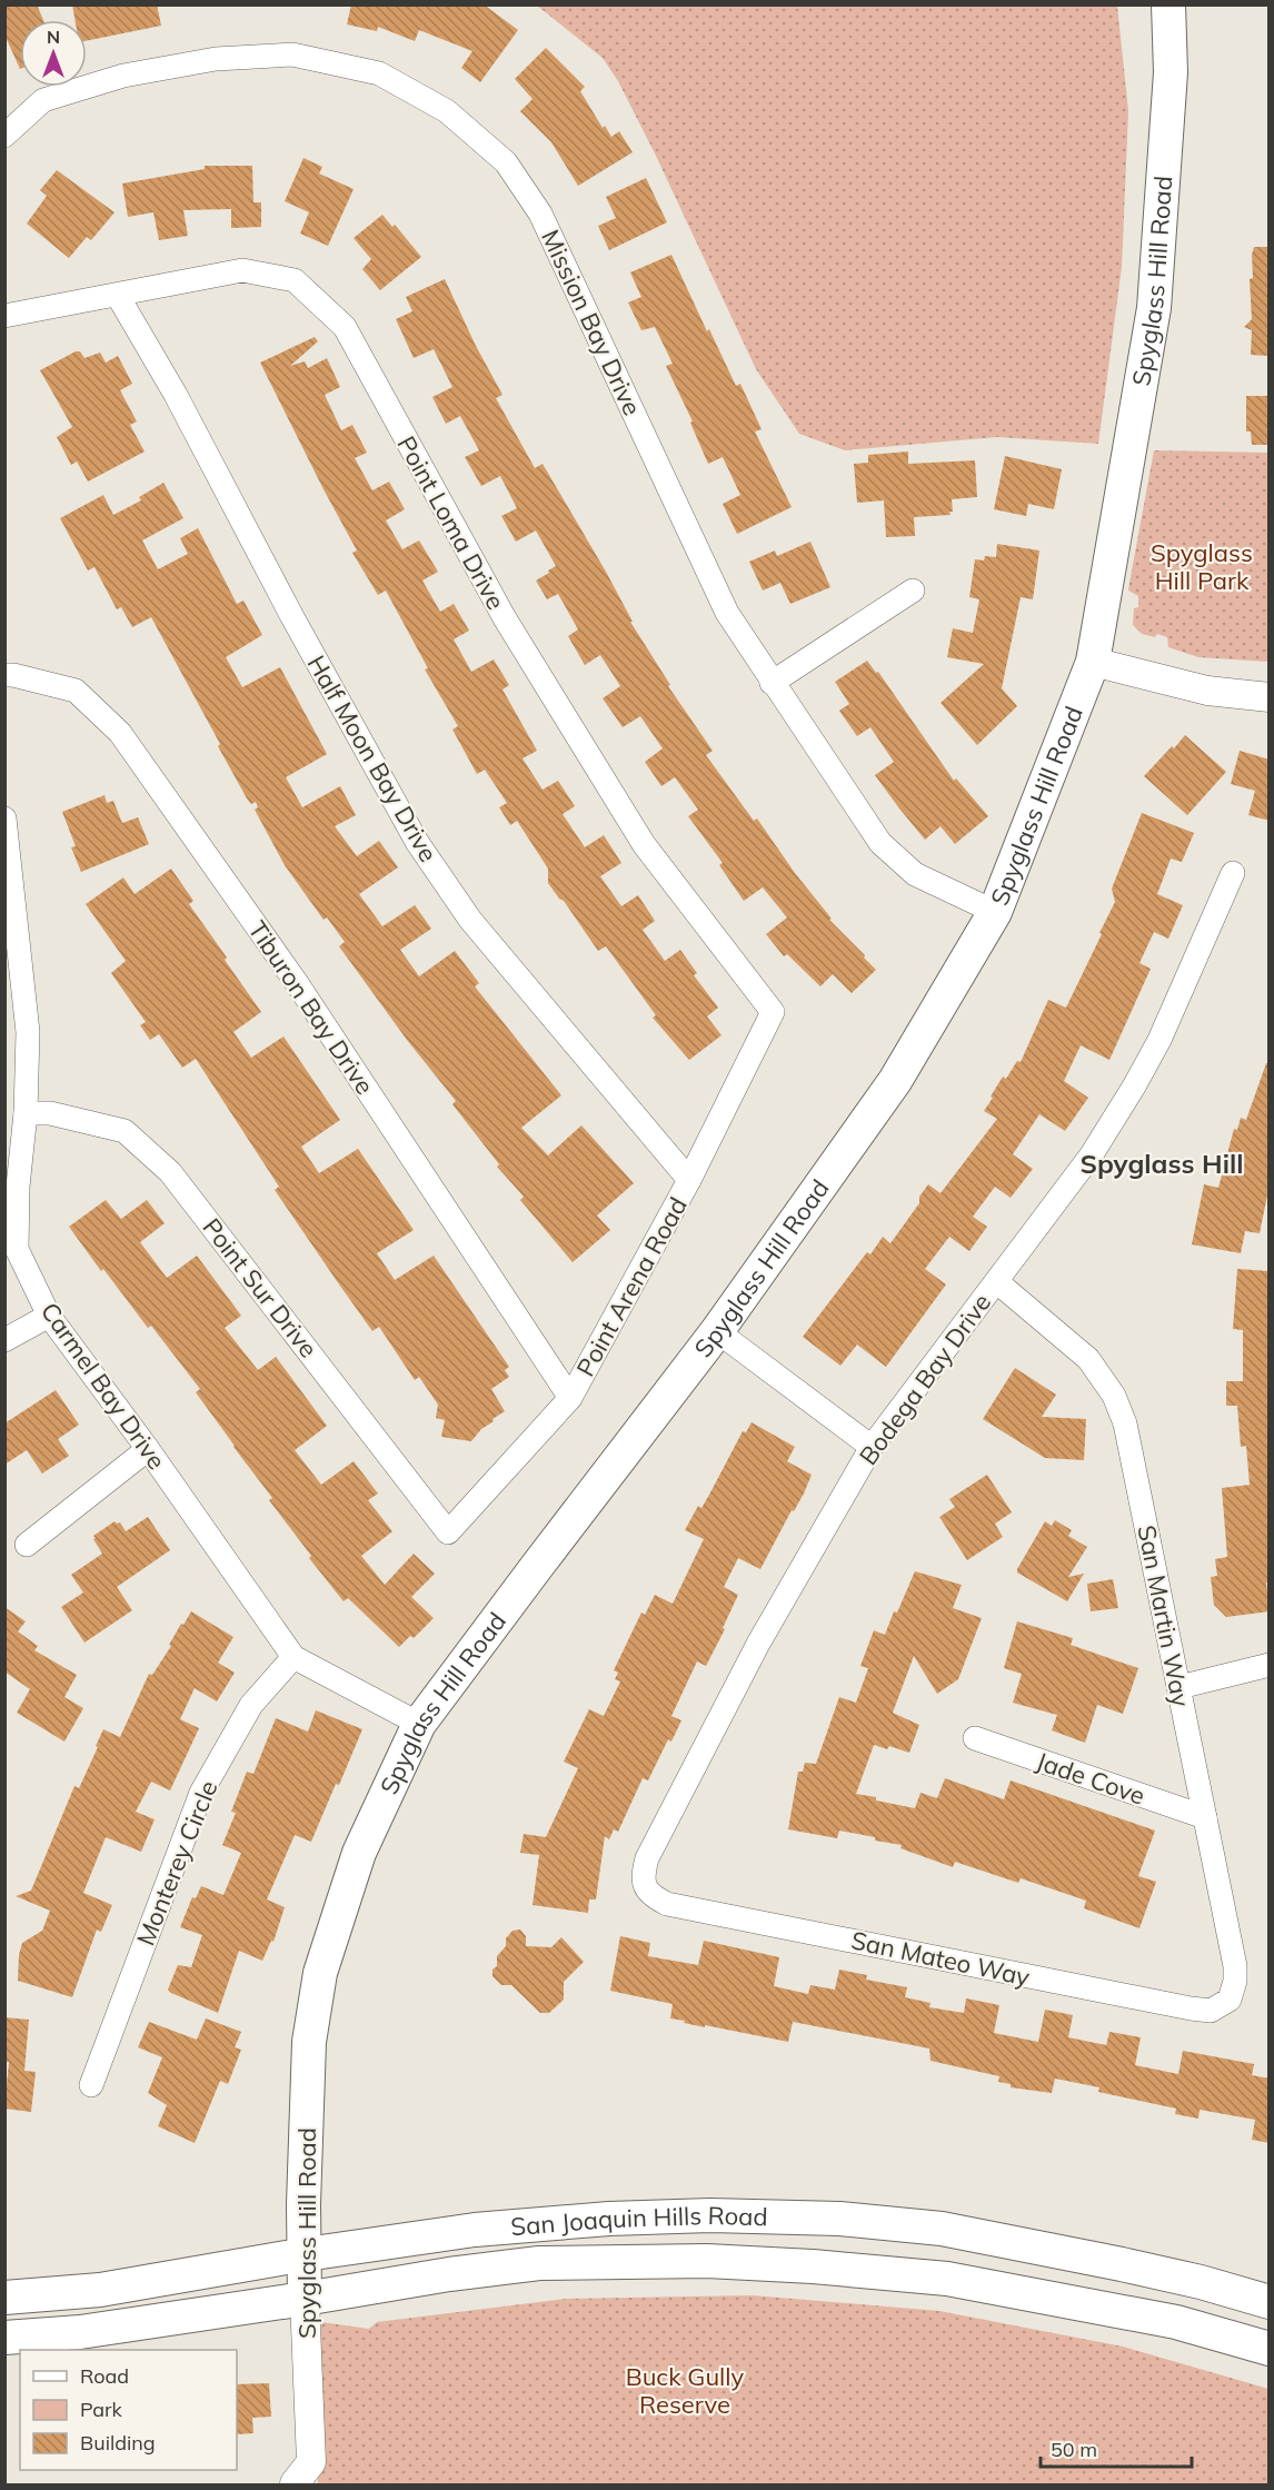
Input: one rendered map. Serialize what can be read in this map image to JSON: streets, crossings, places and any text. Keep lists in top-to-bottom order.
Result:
{
  "streets": {
    "main road": ["Spyglass Hill Road", "San Joaquin Hills Road"],
    "street": [
      "Mission Bay Drive",
      "Point Loma Drive",
      "Half Moon Bay Drive",
      "Tiburon Bay Drive",
      "Point Arena Road",
      "Point Sur Drive",
      "Bodega Bay Drive",
      "Carmel Bay Drive",
      "San Martin Way",
      "Jade Cove",
      "Monterey Circle",
      "San Mateo Way"
    ]
  },
  "crossings": [
    ["Spyglass Hill Road", "Mission Bay Drive"],
    ["Spyglass Hill Road", "Carmel Bay Drive"],
    ["Spyglass Hill Road", "San Joaquin Hills Road"],
    ["Point Loma Drive", "Half Moon Bay Drive"],
    ["Point Loma Drive", "Point Arena Road"],
    ["Half Moon Bay Drive", "Point Arena Road"],
    ["Tiburon Bay Drive", "Point Arena Road"],
    ["Point Arena Road", "Point Sur Drive"],
    ["Point Sur Drive", "Carmel Bay Drive"],
    ["Bodega Bay Drive", "San Martin Way"],
    ["Bodega Bay Drive", "San Mateo Way"],
    ["Carmel Bay Drive", "Monterey Circle"],
    ["San Martin Way", "Jade Cove"],
    ["San Martin Way", "San Mateo Way"]
  ],
  "districts": ["Spyglass Hill"],
  "parks": ["Spyglass Hill Park", "Buck Gully Reserve"],
  "legend": ["Road", "Park", "Building"],
  "scale_bar": "50 m",
  "north": "top"
}
